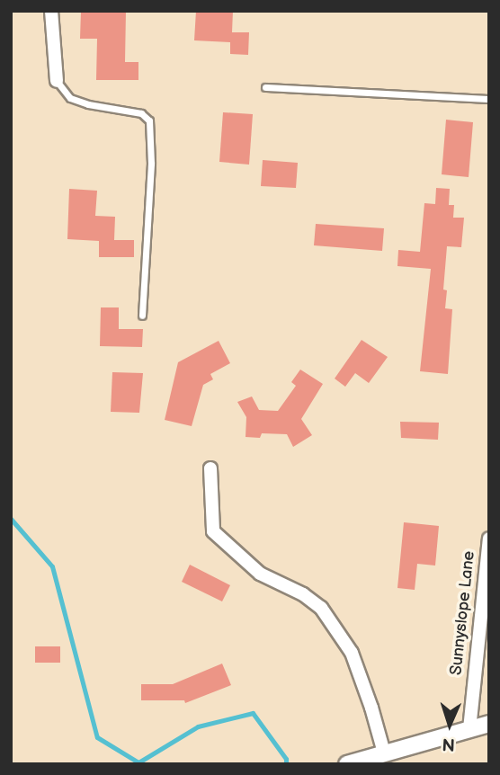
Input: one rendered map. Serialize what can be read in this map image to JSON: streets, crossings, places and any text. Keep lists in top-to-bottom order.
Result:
{
  "streets": {
    "street": ["Sunnyslope Lane"]
  },
  "north": "bottom"
}
